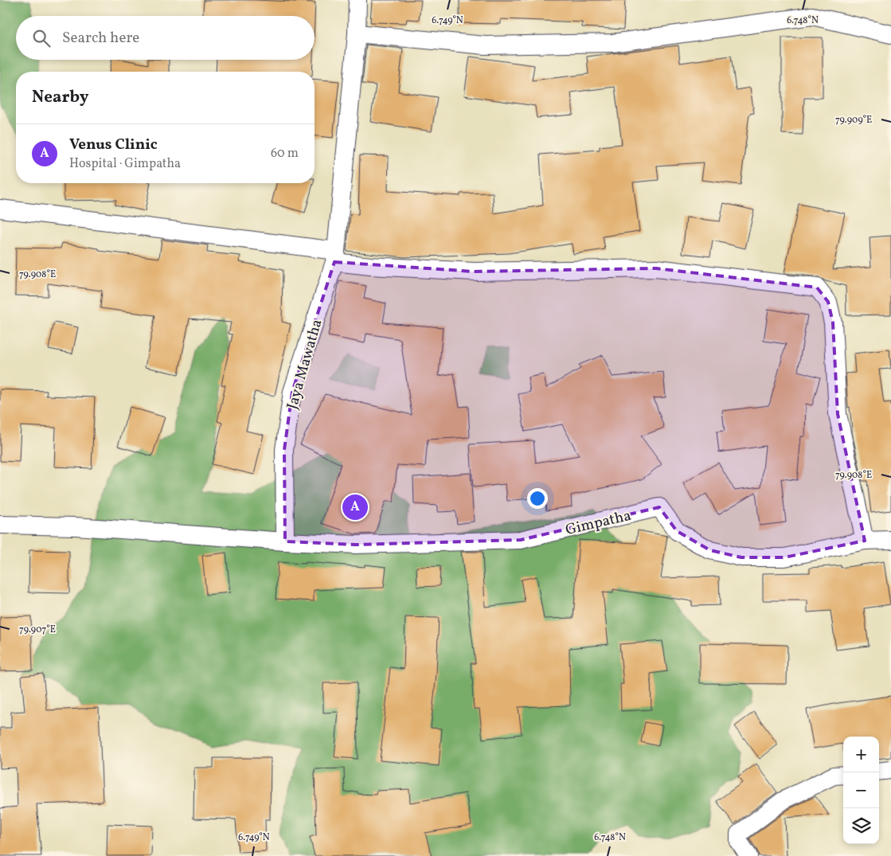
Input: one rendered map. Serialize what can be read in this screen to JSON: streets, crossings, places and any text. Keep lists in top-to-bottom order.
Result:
{
  "streets": {
    "street": ["Jaya Mawatha", "Gimpatha"]
  },
  "crossings": [
    ["Jaya Mawatha", "Gimpatha"]
  ],
  "page": {
    "search": "Search here",
    "heading": "Nearby",
    "list": [
      {
        "mark": "A",
        "name": "Venus Clinic",
        "note": "Hospital · Gimpatha",
        "value": "60 m"
      }
    ],
    "pins": "A",
    "map_buttons": ["+", "−"]
  },
  "coordinates": [
    "6.749°N",
    "6.748°N",
    "79.909°E",
    "79.908°E",
    "79.907°E"
  ]
}
